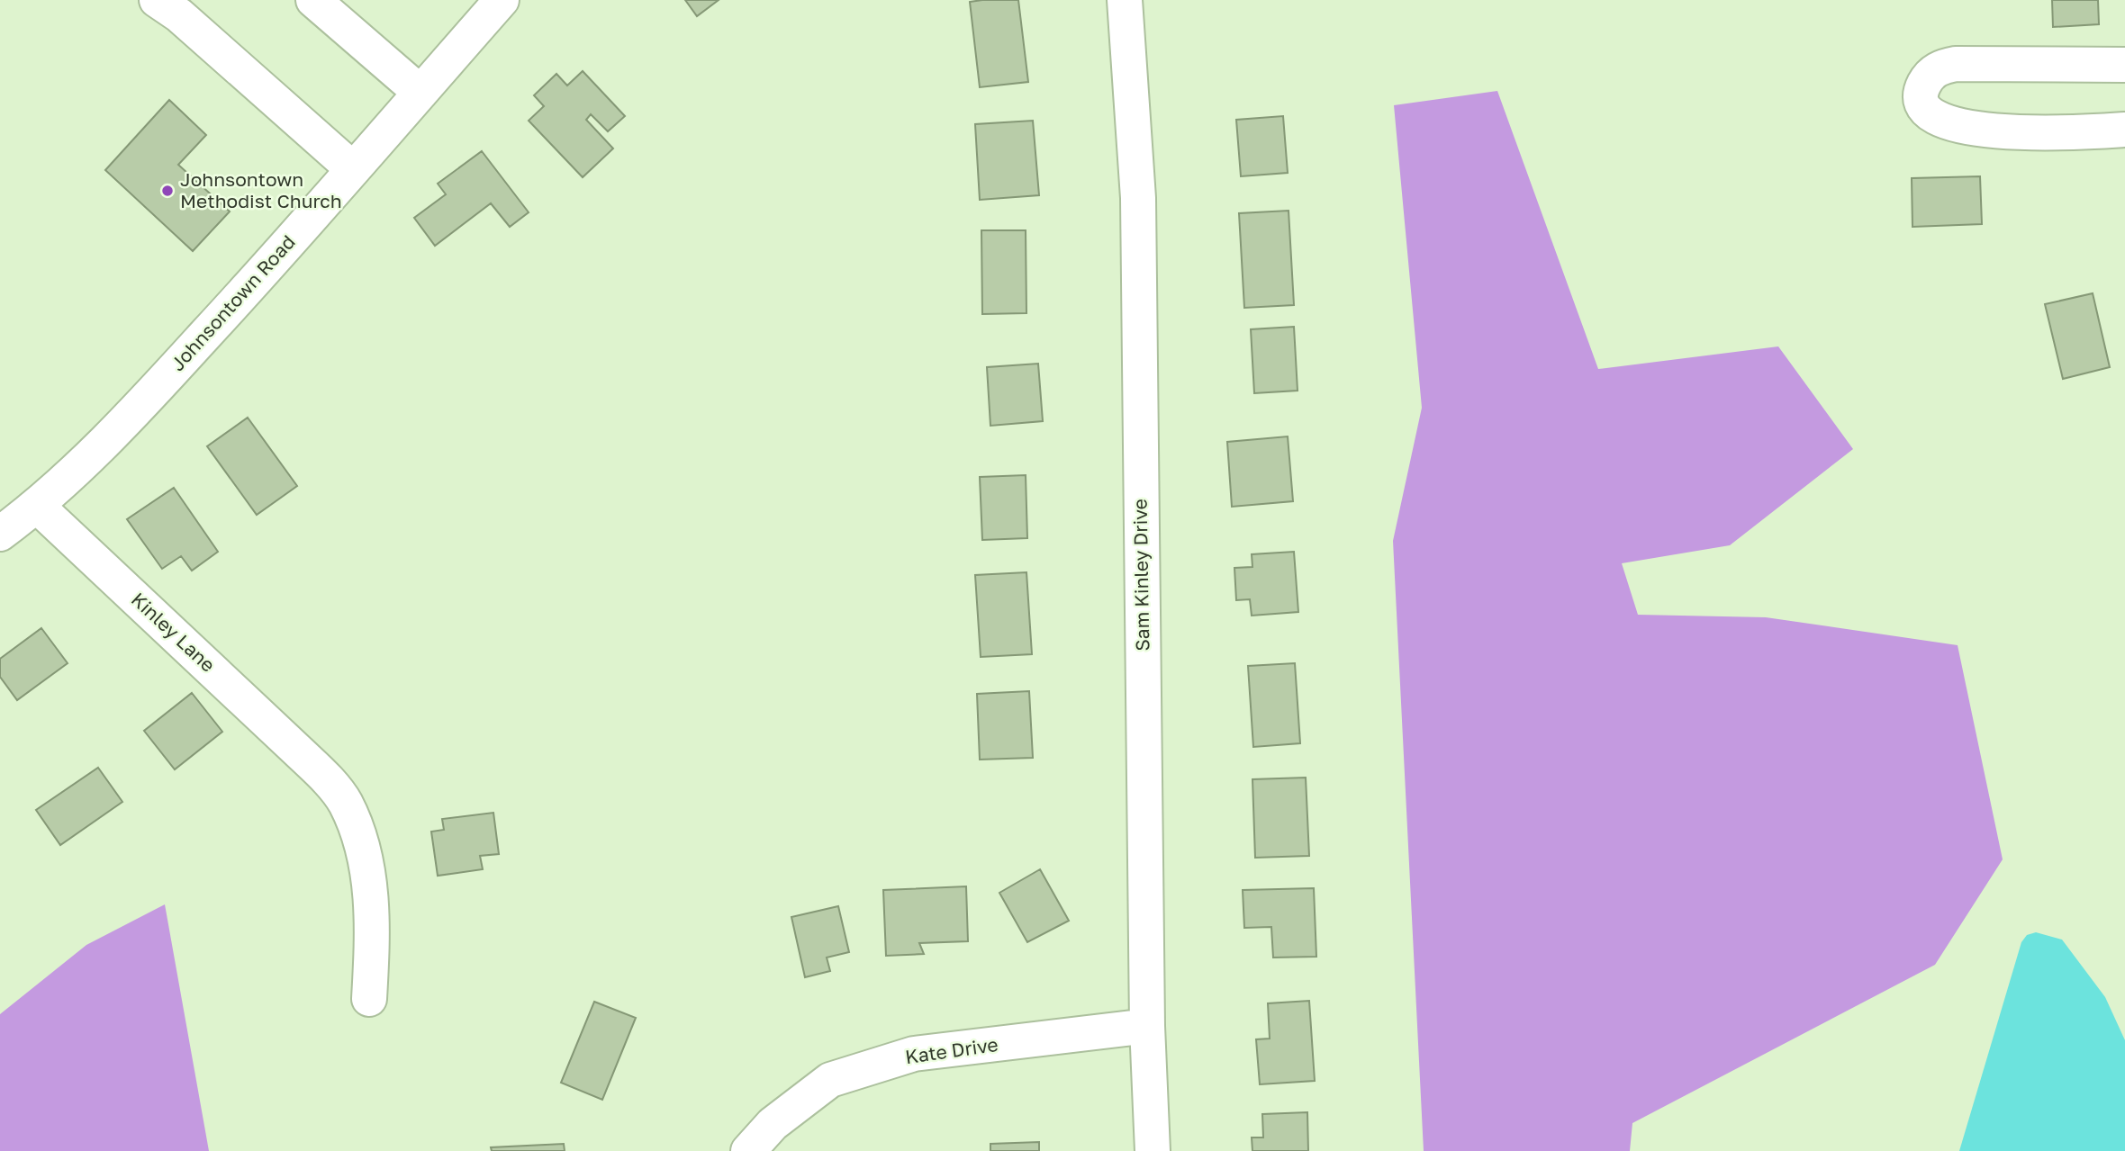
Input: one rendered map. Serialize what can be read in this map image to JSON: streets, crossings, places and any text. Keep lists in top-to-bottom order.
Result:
{
  "streets": {
    "street": [
      "Johnsontown Road",
      "Sam Kinley Drive",
      "Kinley Lane",
      "Kate Drive"
    ]
  },
  "crossings": [
    ["Johnsontown Road", "Kinley Lane"],
    ["Sam Kinley Drive", "Kate Drive"]
  ],
  "places": ["Johnsontown Methodist Church"]
}
